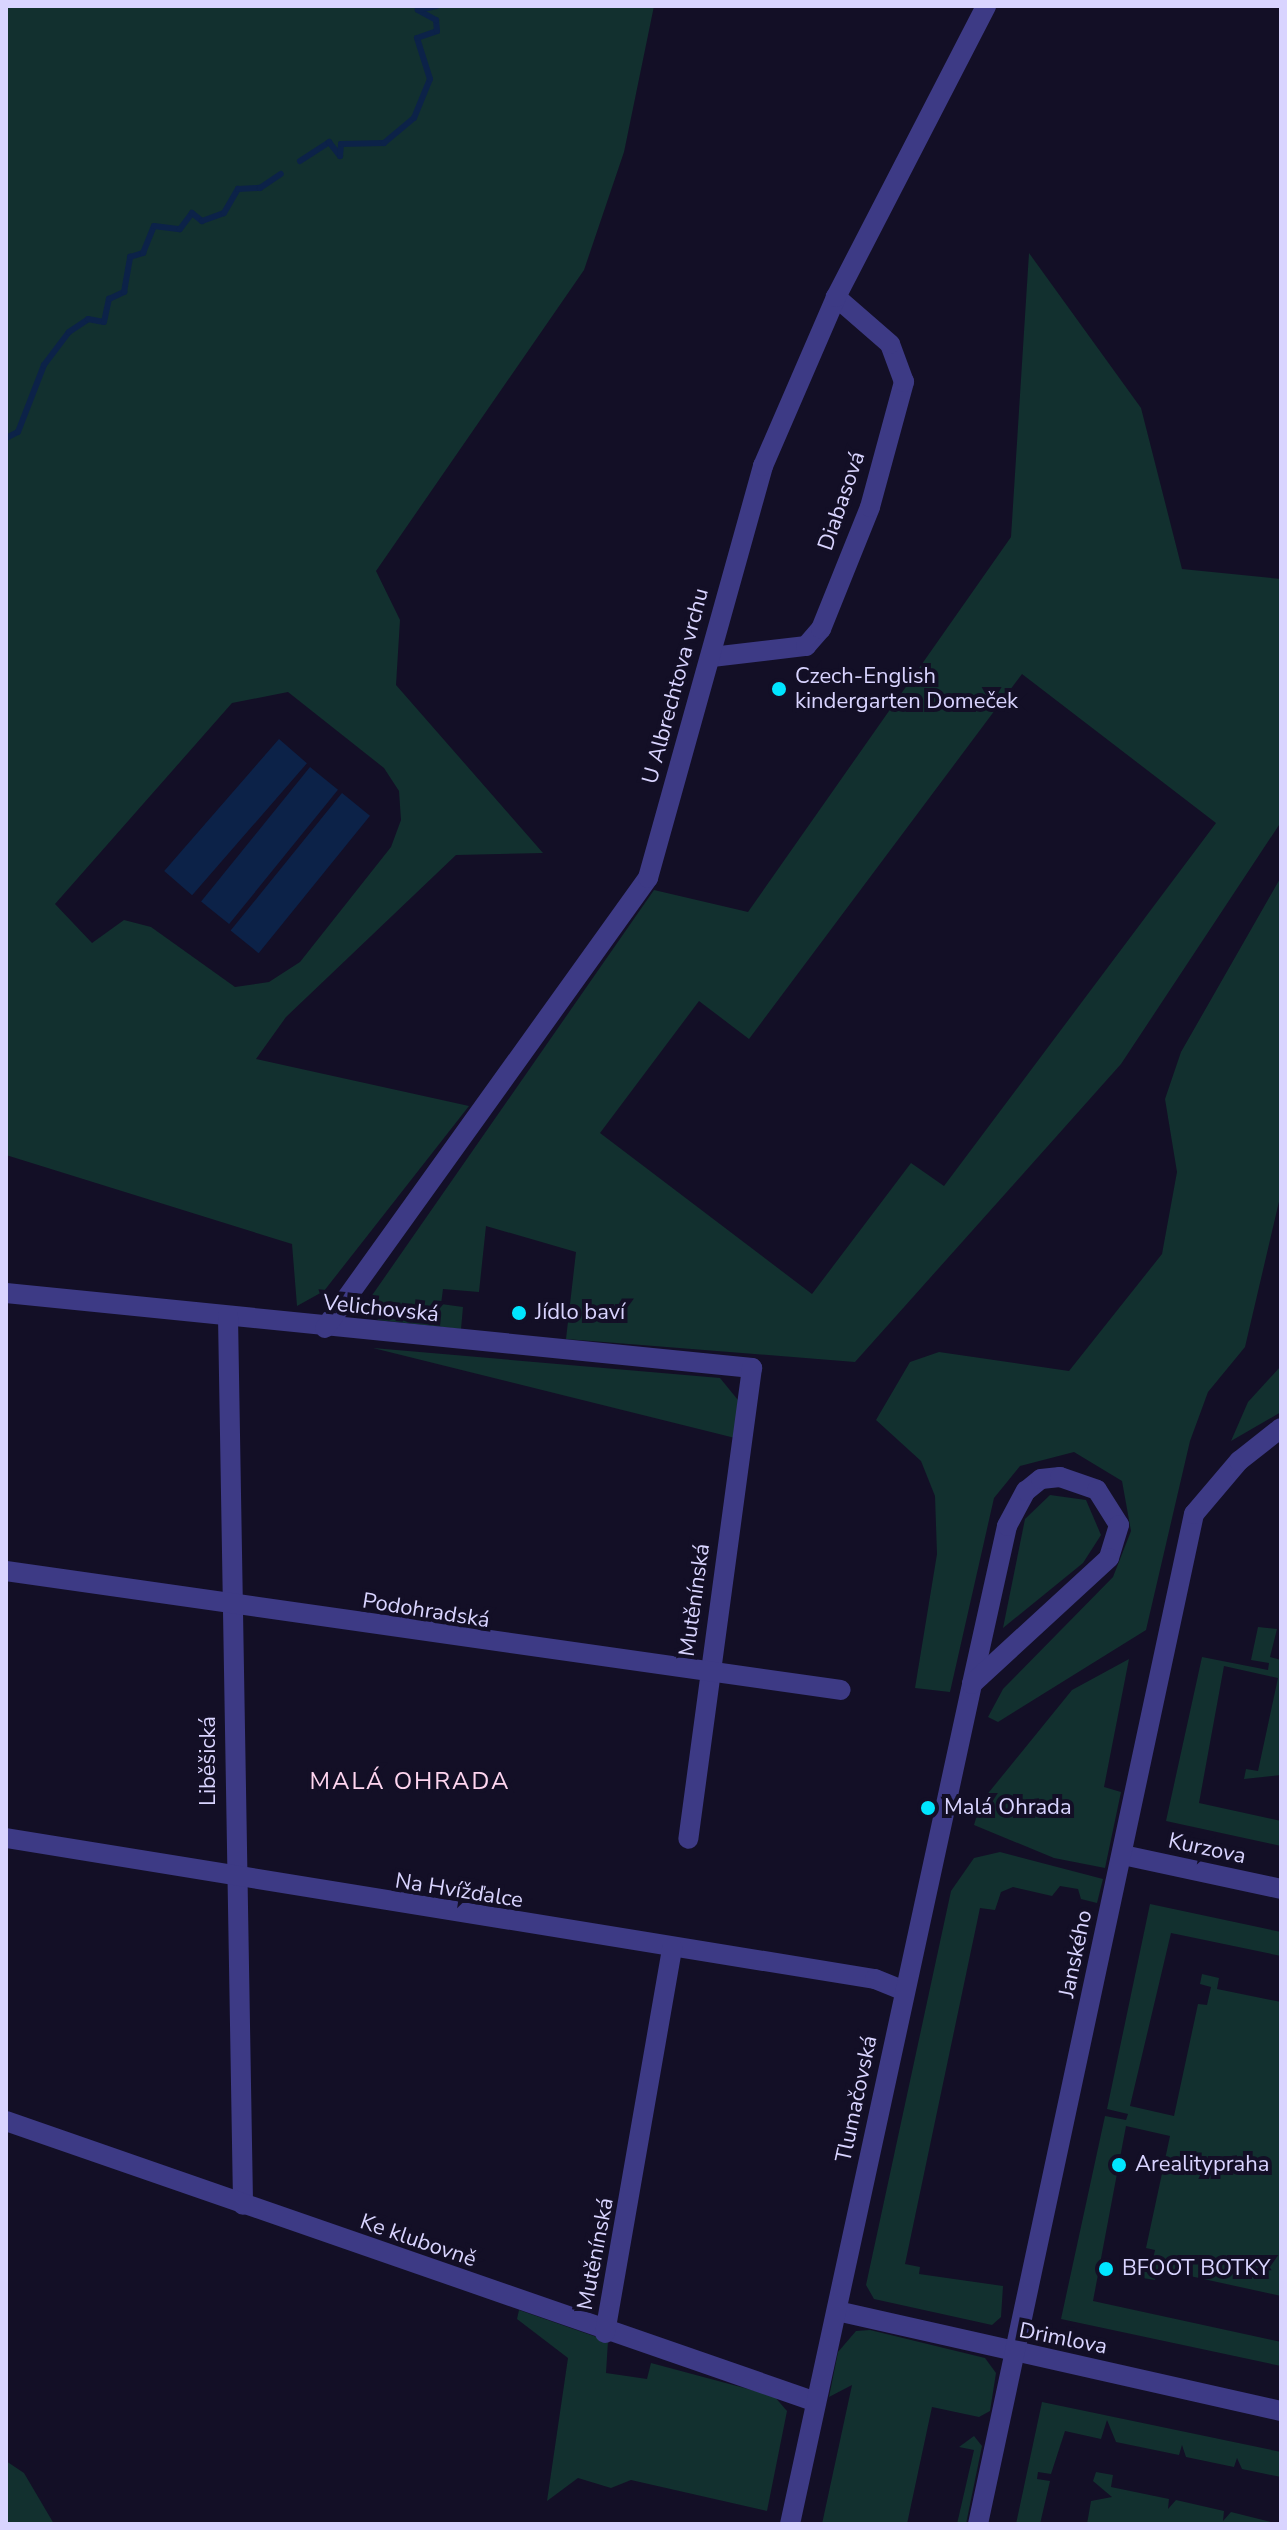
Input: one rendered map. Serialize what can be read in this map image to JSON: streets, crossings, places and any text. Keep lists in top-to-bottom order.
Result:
{
  "streets": {
    "street": [
      "Diabasová",
      "U Albrechtova vrchu",
      "Velichovská",
      "Mutěnínská",
      "Podohradská",
      "Liběšická",
      "Kurzova",
      "Na Hvížďalce",
      "Janského",
      "Tlumačovská",
      "Ke klubovně",
      "Drimlova"
    ]
  },
  "crossings": [
    ["Diabasová", "U Albrechtova vrchu"],
    ["U Albrechtova vrchu", "Velichovská"],
    ["Velichovská", "Mutěnínská"],
    ["Velichovská", "Liběšická"],
    ["Mutěnínská", "Podohradská"],
    ["Mutěnínská", "Na Hvížďalce"],
    ["Mutěnínská", "Ke klubovně"],
    ["Podohradská", "Liběšická"],
    ["Liběšická", "Na Hvížďalce"],
    ["Liběšická", "Ke klubovně"],
    ["Kurzova", "Janského"],
    ["Na Hvížďalce", "Tlumačovská"],
    ["Janského", "Drimlova"],
    ["Tlumačovská", "Ke klubovně"],
    ["Tlumačovská", "Drimlova"]
  ],
  "districts": ["MALÁ OHRADA"],
  "places": [
    "Czech-English kindergarten Domeček",
    "Jídlo baví",
    "Malá Ohrada",
    "Arealitypraha",
    "BFOOT BOTKY"
  ]
}
